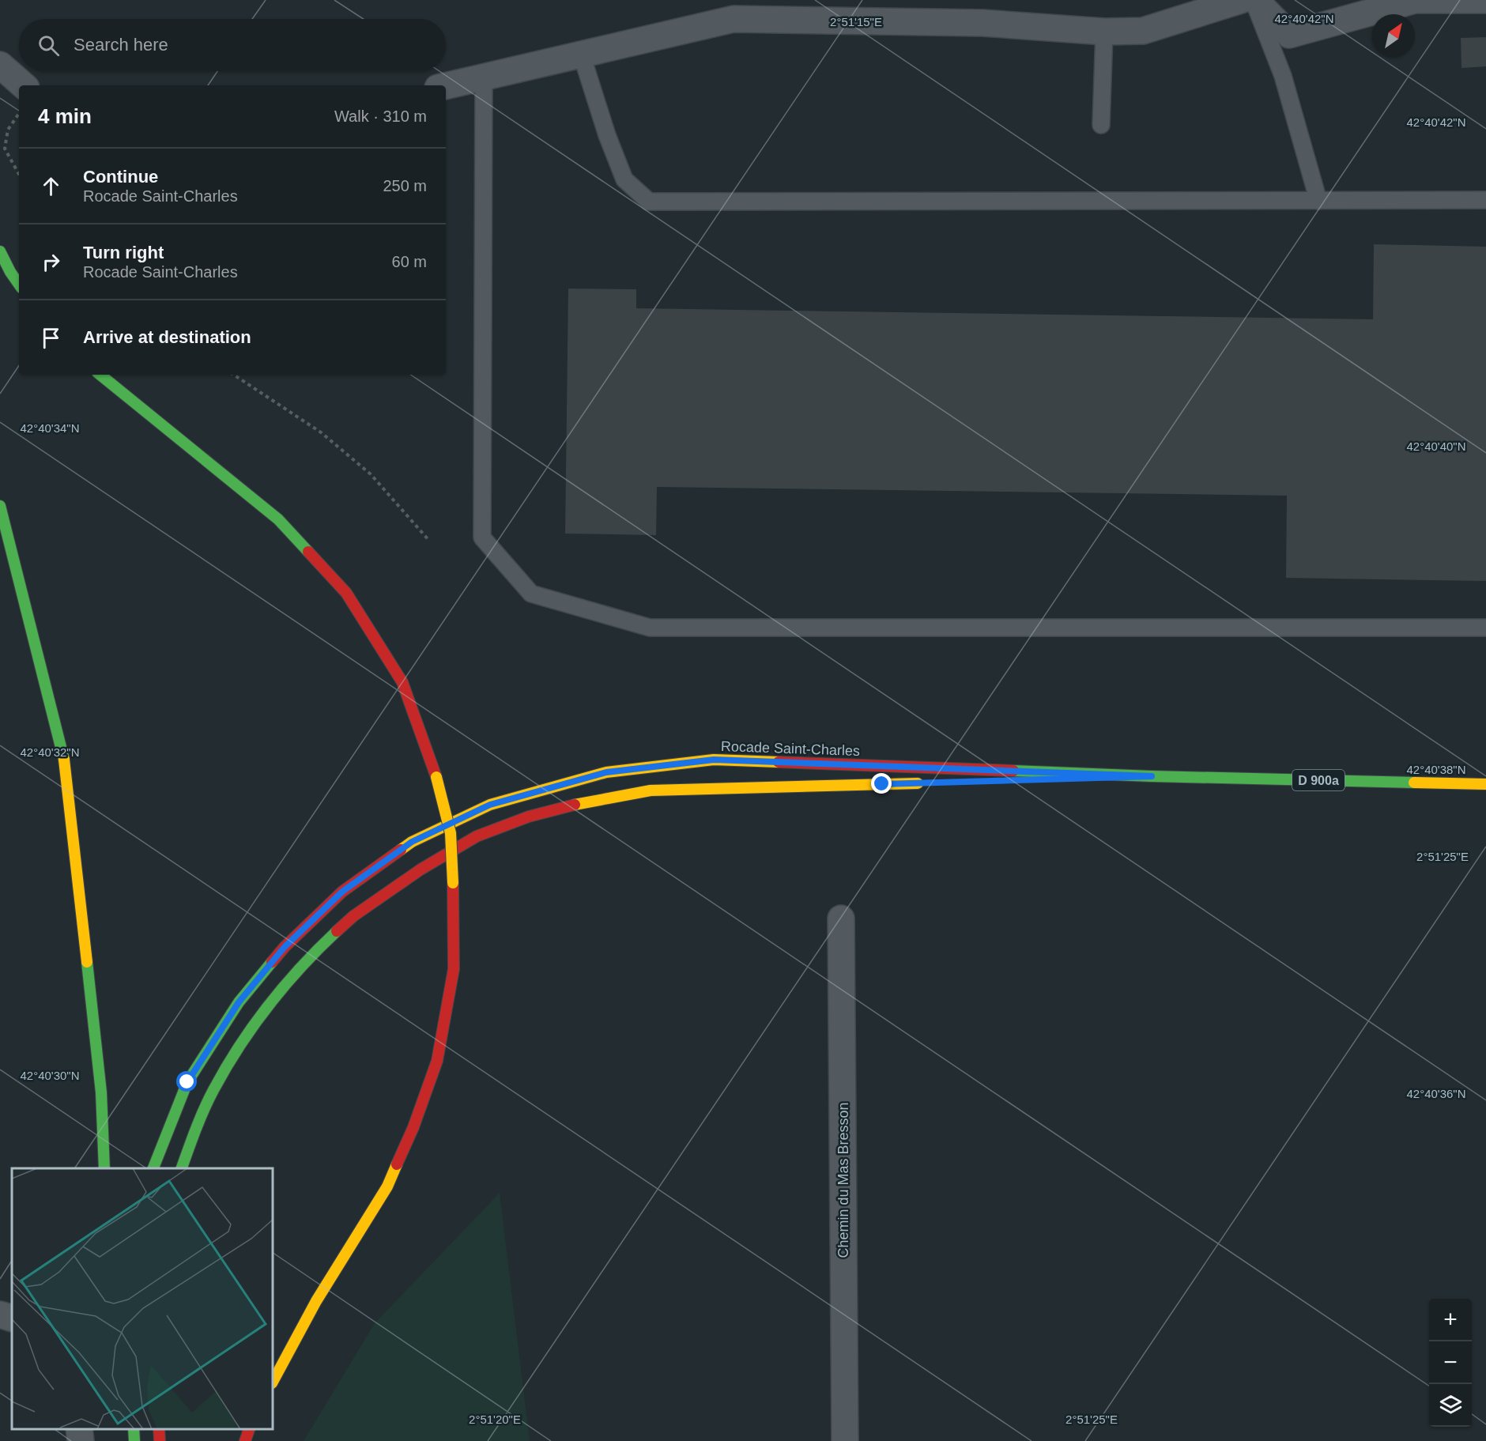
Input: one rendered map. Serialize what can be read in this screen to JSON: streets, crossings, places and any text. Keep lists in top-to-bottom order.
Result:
{
  "streets": {
    "main road": ["Rocade Saint-Charles", "D 900a"],
    "street": ["Chemin du Mas Bresson"]
  },
  "north": "top right",
  "page": {
    "search": "Search here",
    "heading": ["4 min", "Walk · 310 m"],
    "list": [
      ["Continue", "Rocade Saint-Charles", "250 m"],
      ["Turn right", "Rocade Saint-Charles", "60 m"],
      "Arrive at destination"
    ],
    "map_buttons": ["+", "−"]
  },
  "coordinates": [
    "42°40'42\"N",
    "2°51'15\"E",
    "42°40'34\"N",
    "42°40'40\"N",
    "42°40'32\"N",
    "42°40'38\"N",
    "2°51'25\"E",
    "42°40'30\"N",
    "42°40'36\"N",
    "2°51'20\"E"
  ]
}
